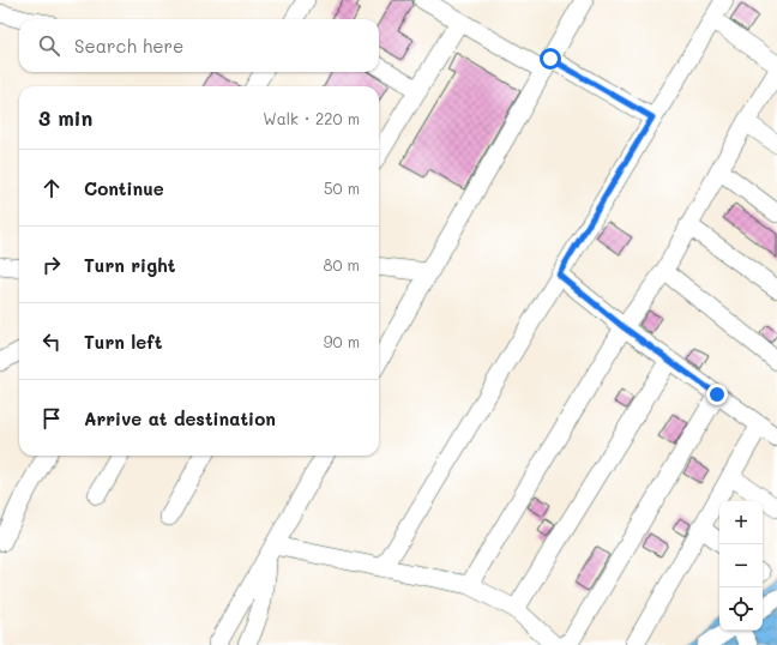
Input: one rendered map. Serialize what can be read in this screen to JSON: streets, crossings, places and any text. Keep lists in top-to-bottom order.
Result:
{
  "page": {
    "search": "Search here",
    "heading": ["3 min", "Walk · 220 m"],
    "list": [
      ["Continue", "50 m"],
      ["Turn right", "80 m"],
      ["Turn left", "90 m"],
      "Arrive at destination"
    ],
    "map_buttons": ["+", "−"]
  }
}
